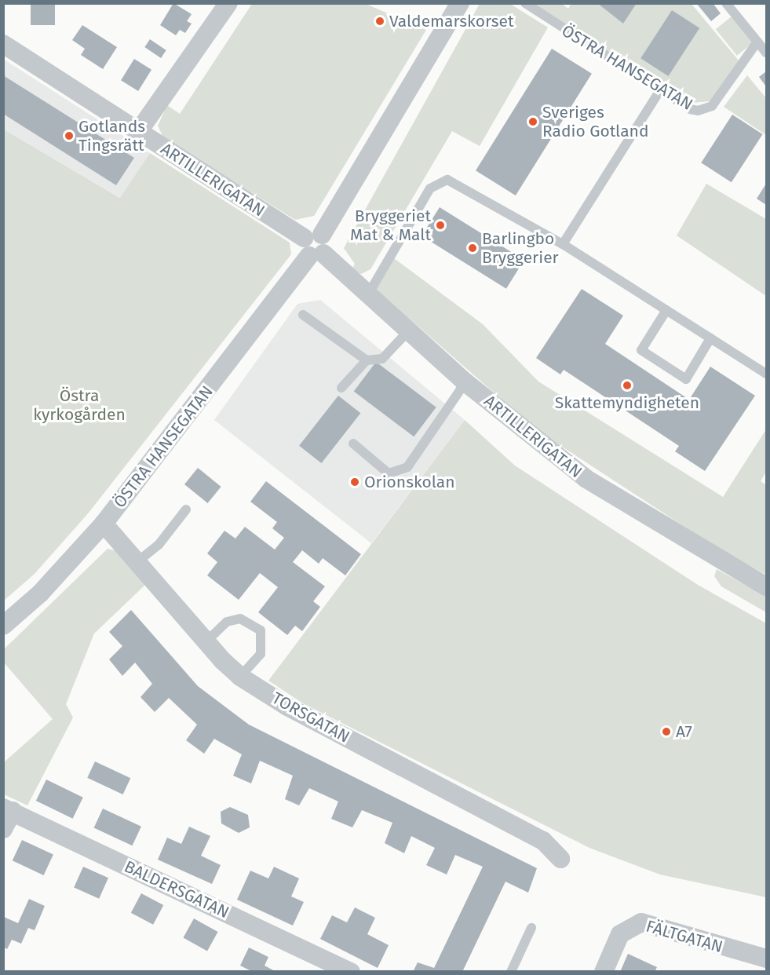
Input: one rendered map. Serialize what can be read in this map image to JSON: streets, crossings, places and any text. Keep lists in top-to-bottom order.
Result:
{
  "streets": {
    "street": [
      "ÖSTRA HANSEGATAN",
      "ARTILLERIGATAN",
      "TORSGATAN",
      "BALDERSGATAN",
      "FÄLTGATAN"
    ]
  },
  "crossings": [
    ["ÖSTRA HANSEGATAN", "ARTILLERIGATAN"],
    ["ÖSTRA HANSEGATAN", "TORSGATAN"]
  ],
  "parks": ["Östra kyrkogården"],
  "places": [
    "Valdemarskorset",
    "Sveriges Radio Gotland",
    "Gotlands Tingsrätt",
    "Bryggeriet Mat & Malt",
    "Barlingbo Bryggerier",
    "Skattemyndigheten",
    "Orionskolan",
    "A7"
  ]
}
